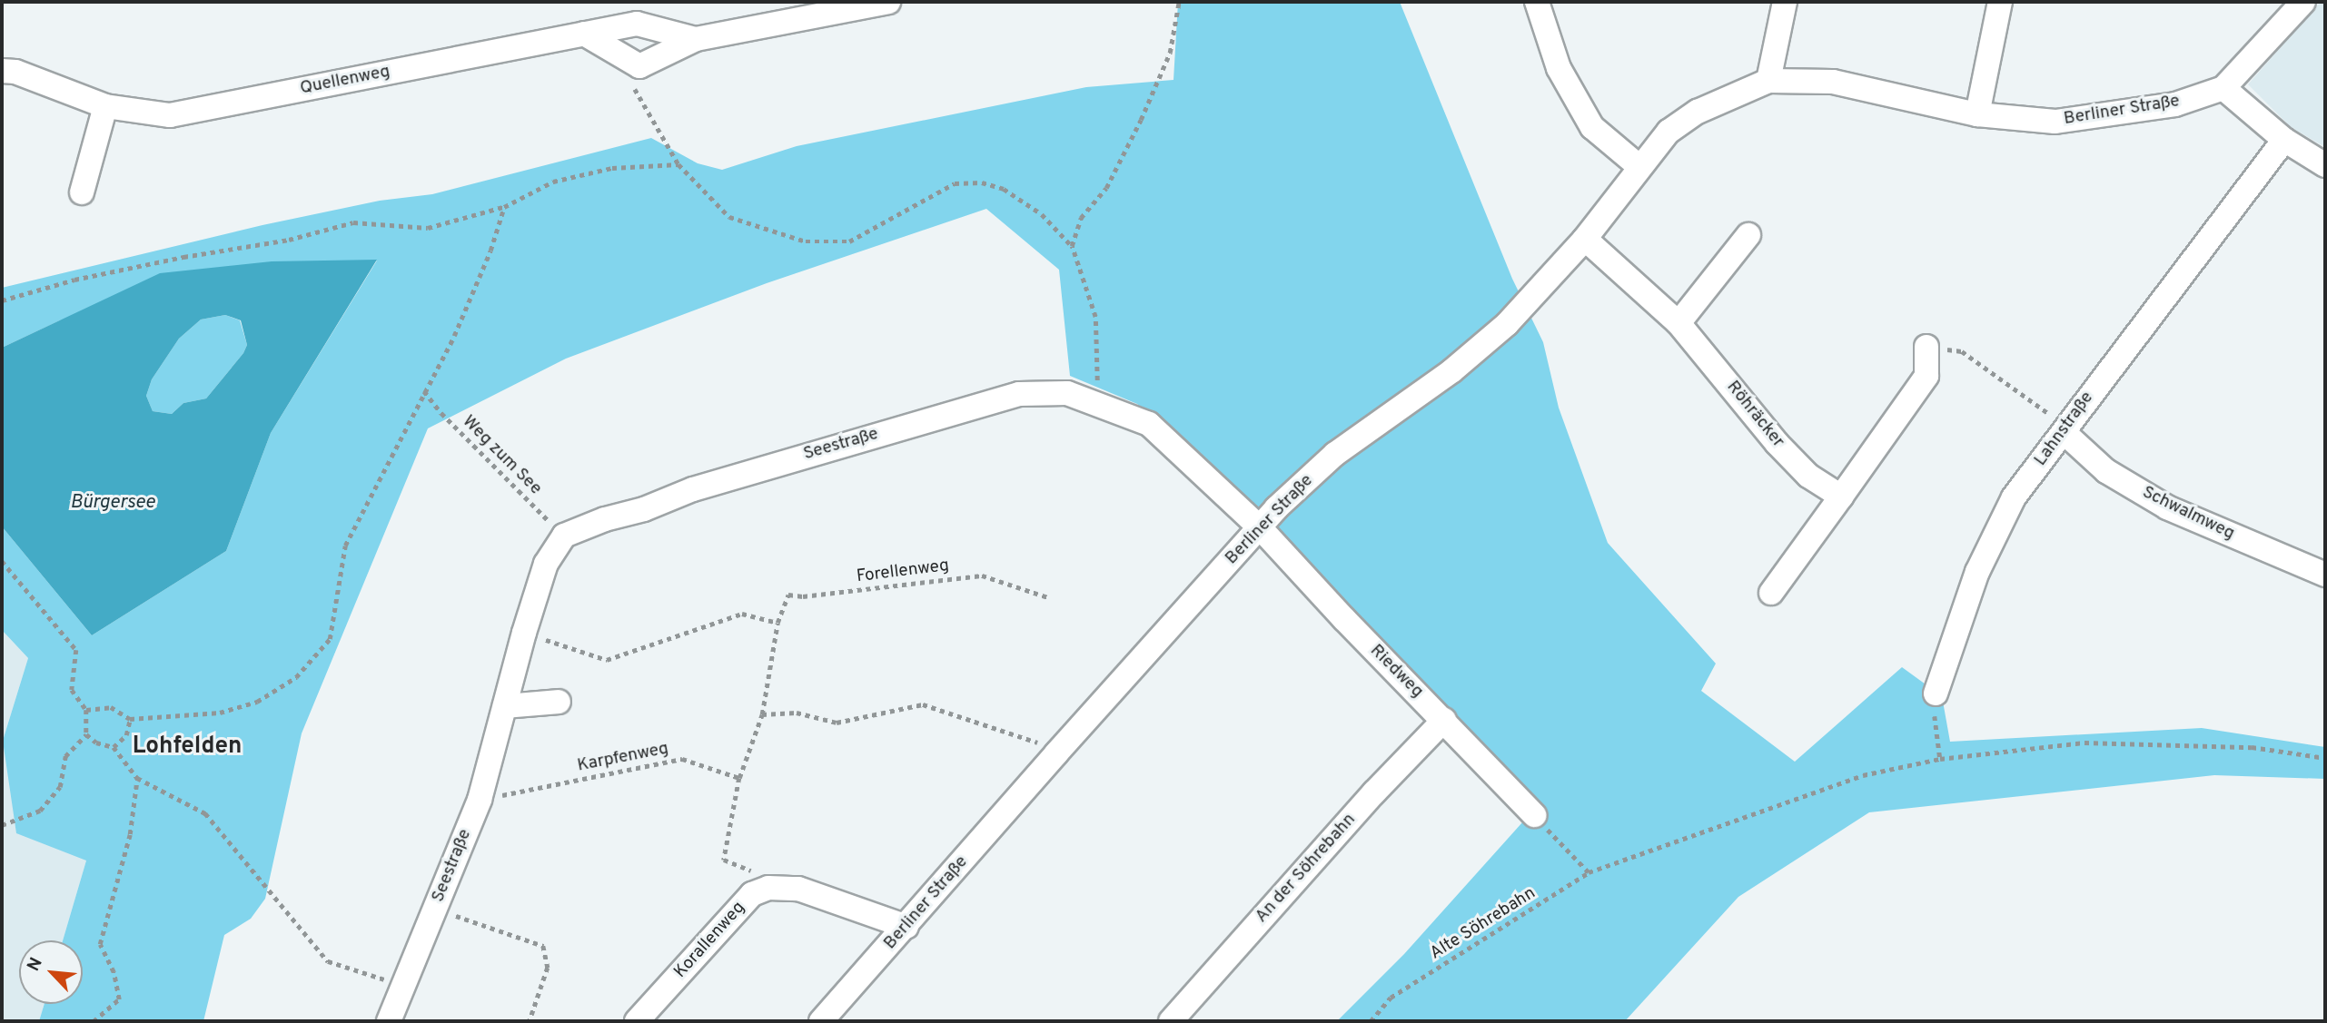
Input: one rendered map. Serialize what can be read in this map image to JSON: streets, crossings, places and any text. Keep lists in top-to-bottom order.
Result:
{
  "streets": {
    "street": [
      "Quellenweg",
      "Berliner Straße",
      "Röhräcker",
      "Lahnstraße",
      "Seestraße",
      "Schwalmweg",
      "Riedweg",
      "An der Söhrebahn",
      "Korallenweg"
    ],
    "path": [
      "Weg zum See",
      "Forellenweg",
      "Karpfenweg",
      "Alte Söhrebahn"
    ]
  },
  "crossings": [
    ["Berliner Straße", "Röhräcker"],
    ["Berliner Straße", "Seestraße"],
    ["Berliner Straße", "Riedweg"],
    ["Lahnstraße", "Schwalmweg"],
    ["Seestraße", "Weg zum See"],
    ["Seestraße", "Riedweg"],
    ["Seestraße", "Karpfenweg"],
    ["Riedweg", "An der Söhrebahn"]
  ],
  "districts": ["Lohfelden"],
  "water": ["Bürgersee"],
  "north": "top left"
}
